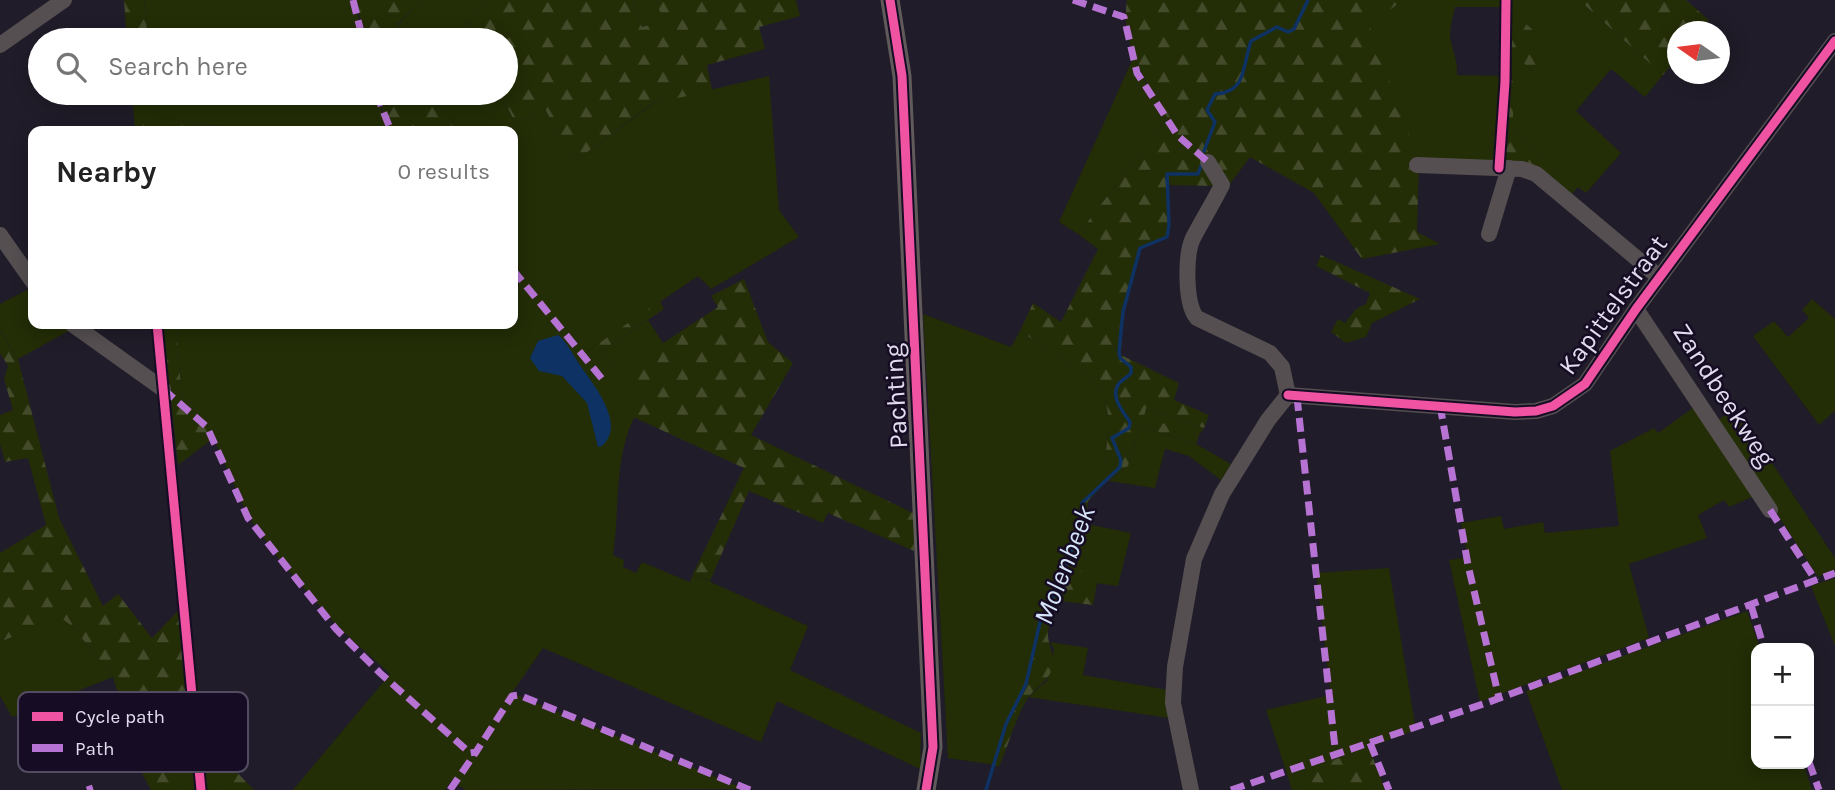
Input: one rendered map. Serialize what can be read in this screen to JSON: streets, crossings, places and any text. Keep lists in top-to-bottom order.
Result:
{
  "streets": {
    "main road": ["Pachting"],
    "street": ["Kapittelstraat", "Zandbeekweg"]
  },
  "crossings": [
    ["Kapittelstraat", "Zandbeekweg"]
  ],
  "water": ["Molenbeek"],
  "legend": ["Cycle path", "Path"],
  "north": "left",
  "page": {
    "search": "Search here",
    "heading": ["Nearby", "0 results"],
    "map_buttons": ["+", "−"]
  }
}
